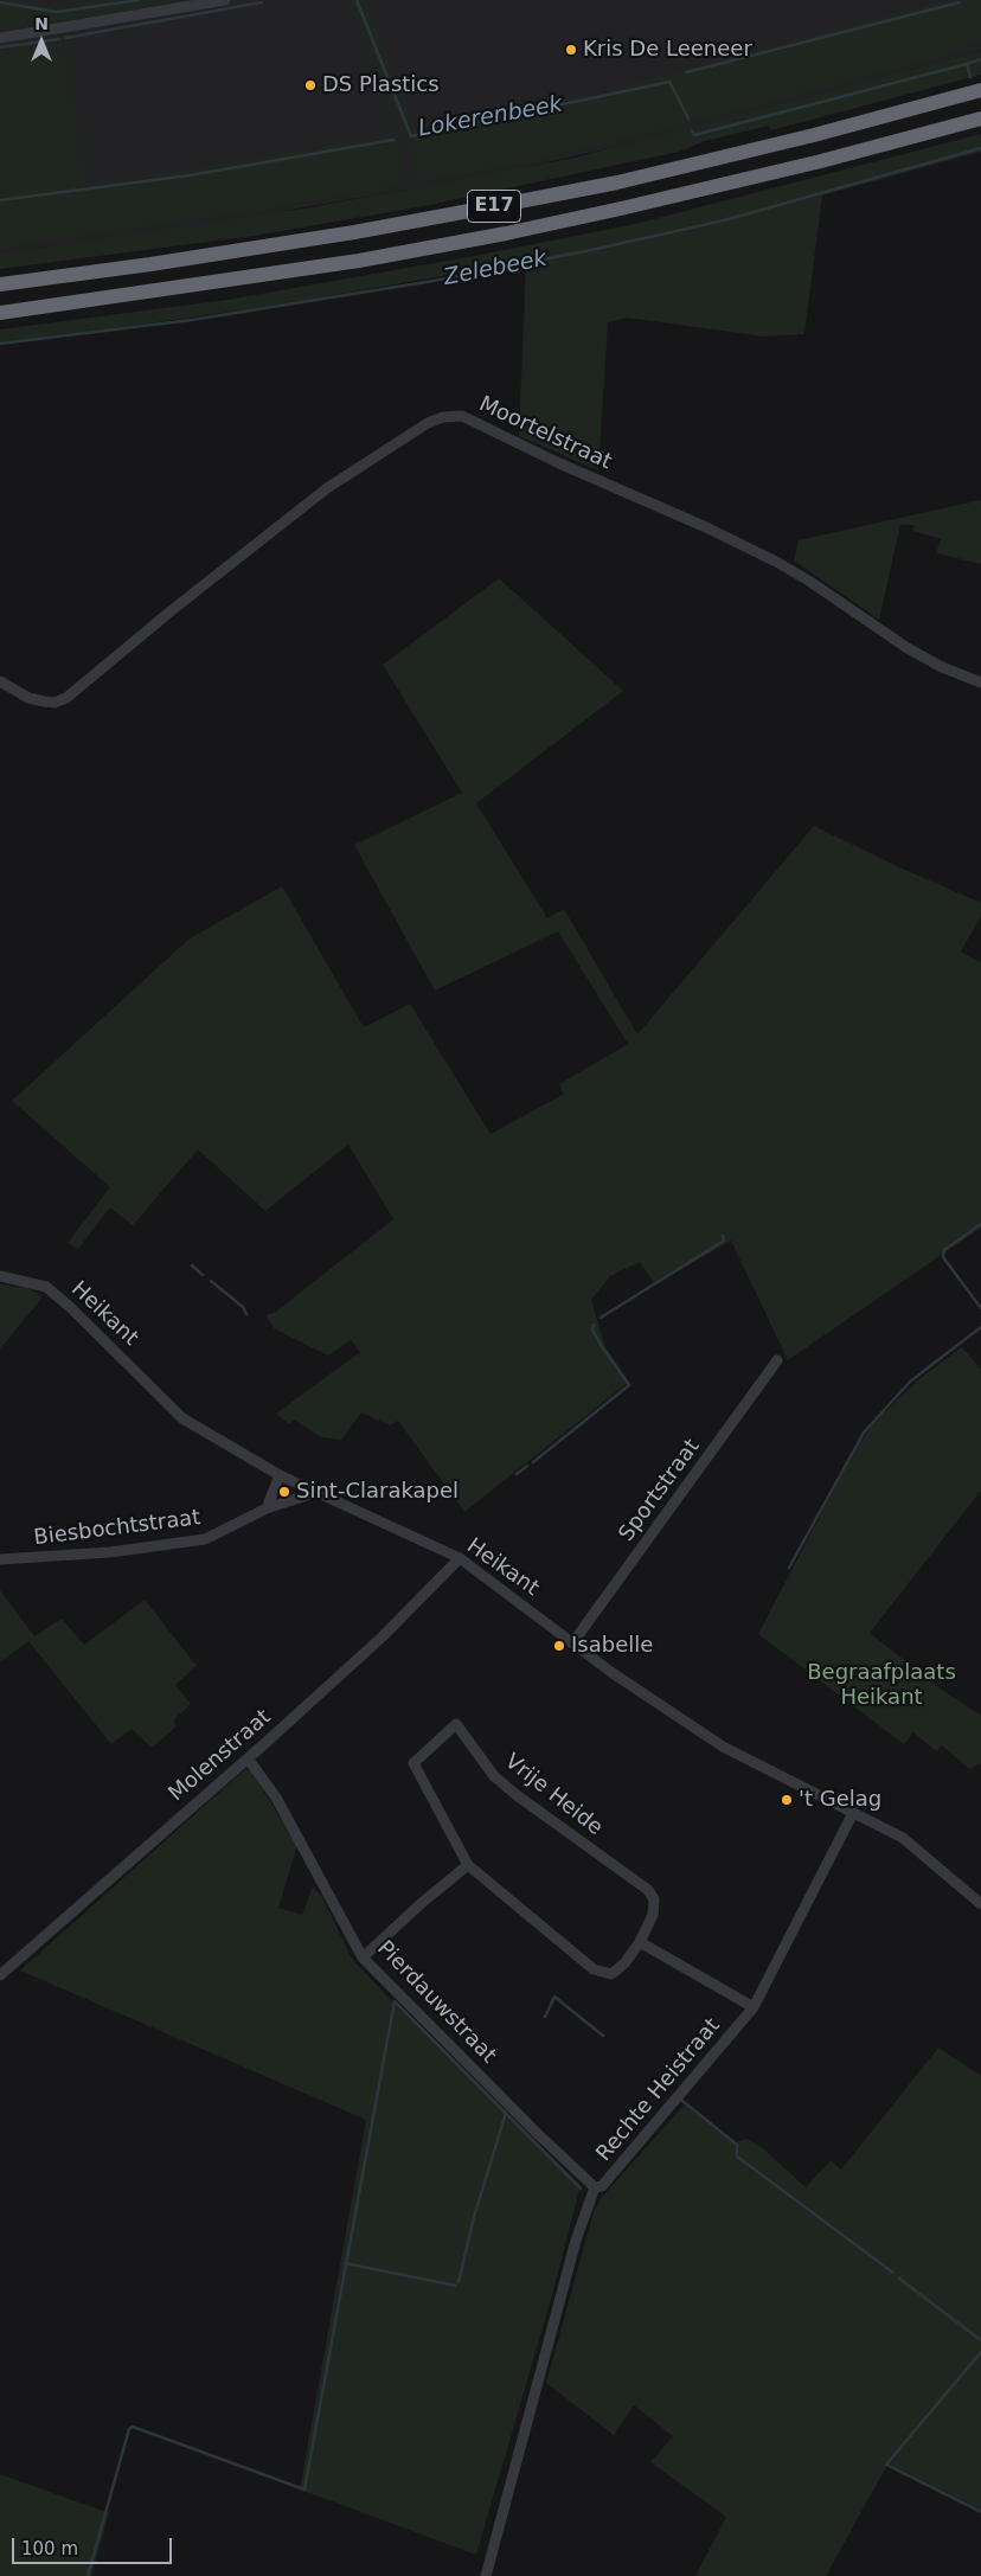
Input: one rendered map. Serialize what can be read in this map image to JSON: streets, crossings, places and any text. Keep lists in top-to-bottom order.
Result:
{
  "streets": {
    "highway": ["E17"],
    "street": [
      "Moortelstraat",
      "Heikant",
      "Sportstraat",
      "Biesbochtstraat",
      "Molenstraat",
      "Vrije Heide",
      "Pierdauwstraat",
      "Rechte Heistraat"
    ]
  },
  "crossings": [
    ["Heikant", "Sportstraat"],
    ["Heikant", "Biesbochtstraat"],
    ["Heikant", "Molenstraat"],
    ["Heikant", "Rechte Heistraat"],
    ["Molenstraat", "Pierdauwstraat"],
    ["Pierdauwstraat", "Rechte Heistraat"]
  ],
  "water": ["Lokerenbeek", "Zelebeek"],
  "parks": ["Begraafplaats Heikant"],
  "places": [
    "Kris De Leeneer",
    "DS Plastics",
    "Sint-Clarakapel",
    "Isabelle",
    "'t Gelag"
  ],
  "scale_bar": "100 m",
  "north": "top"
}
